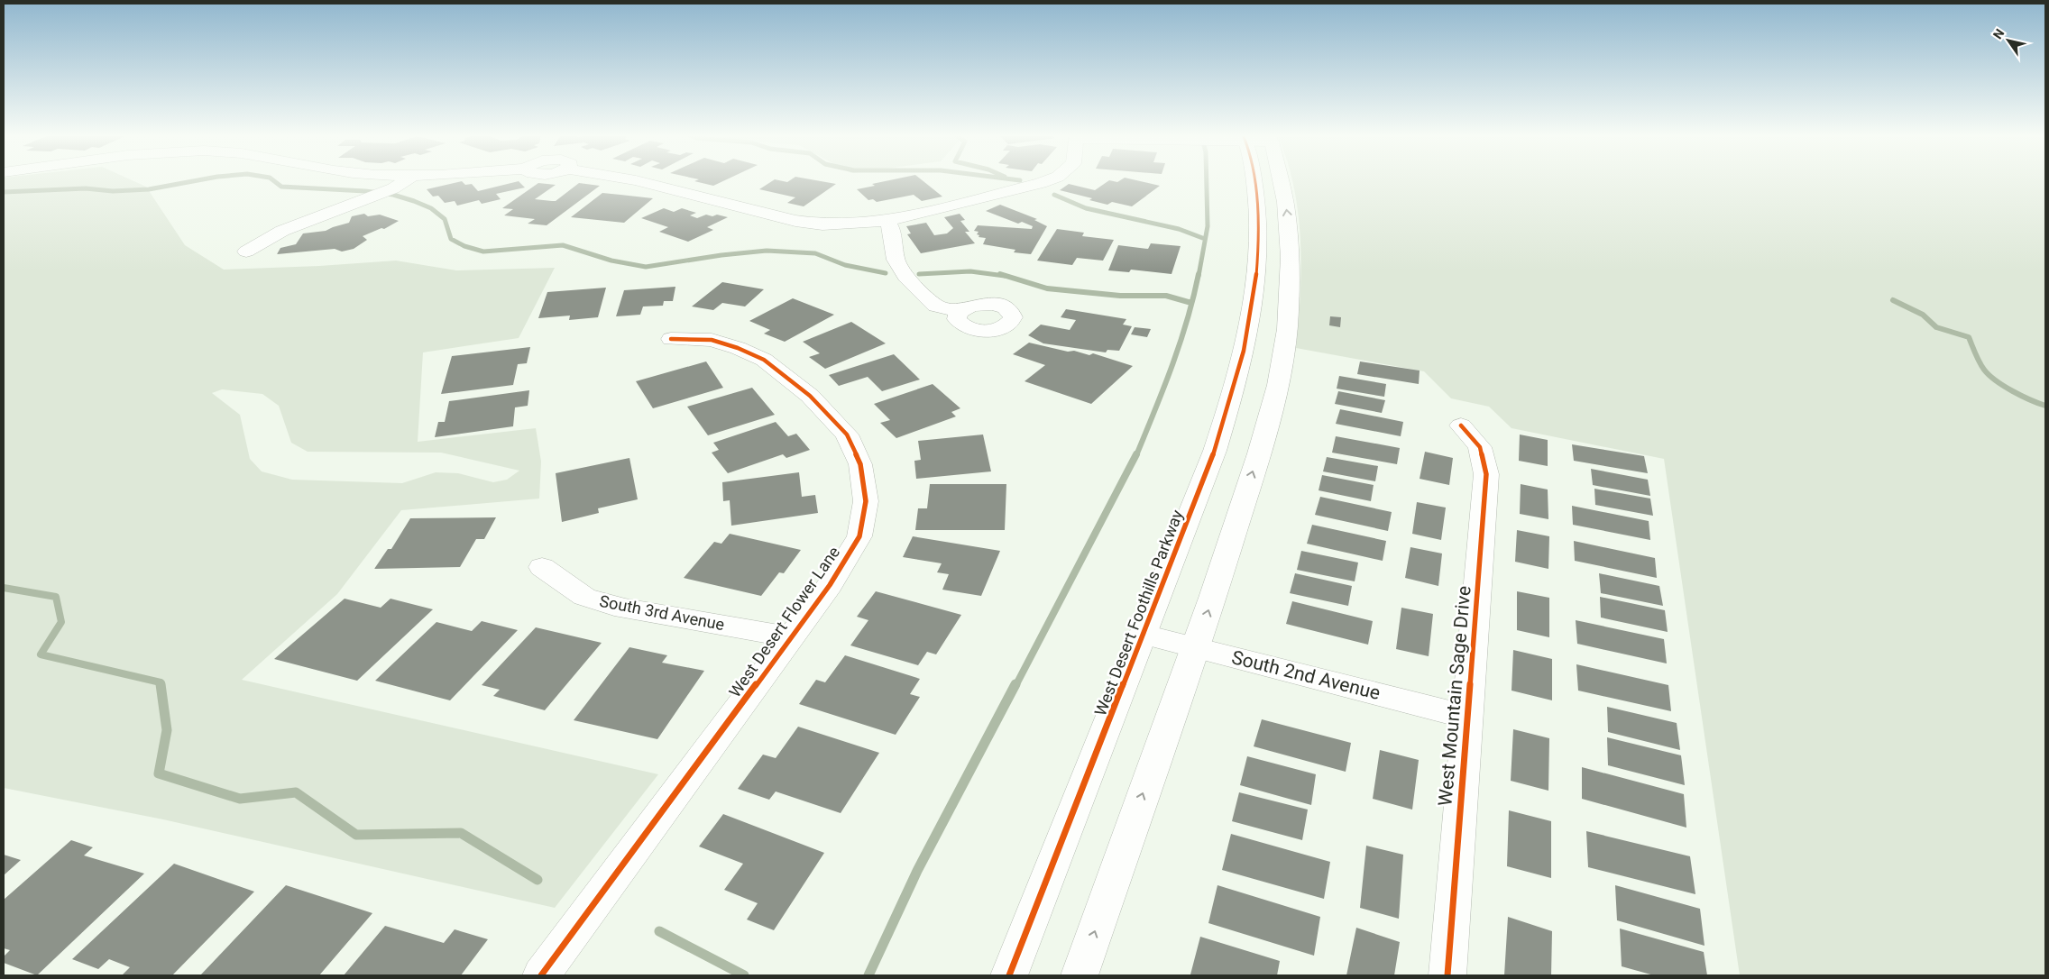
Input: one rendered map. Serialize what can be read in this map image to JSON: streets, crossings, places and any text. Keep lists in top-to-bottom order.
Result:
{
  "streets": {
    "street": [
      "South 3rd Avenue",
      "West Desert Foothills Parkway",
      "West Desert Flower Lane",
      "South 2nd Avenue",
      "West Mountain Sage Drive"
    ]
  },
  "crossings": [
    ["South 3rd Avenue", "West Desert Flower Lane"],
    ["West Desert Foothills Parkway", "South 2nd Avenue"],
    ["South 2nd Avenue", "West Mountain Sage Drive"]
  ],
  "north": "top left"
}
